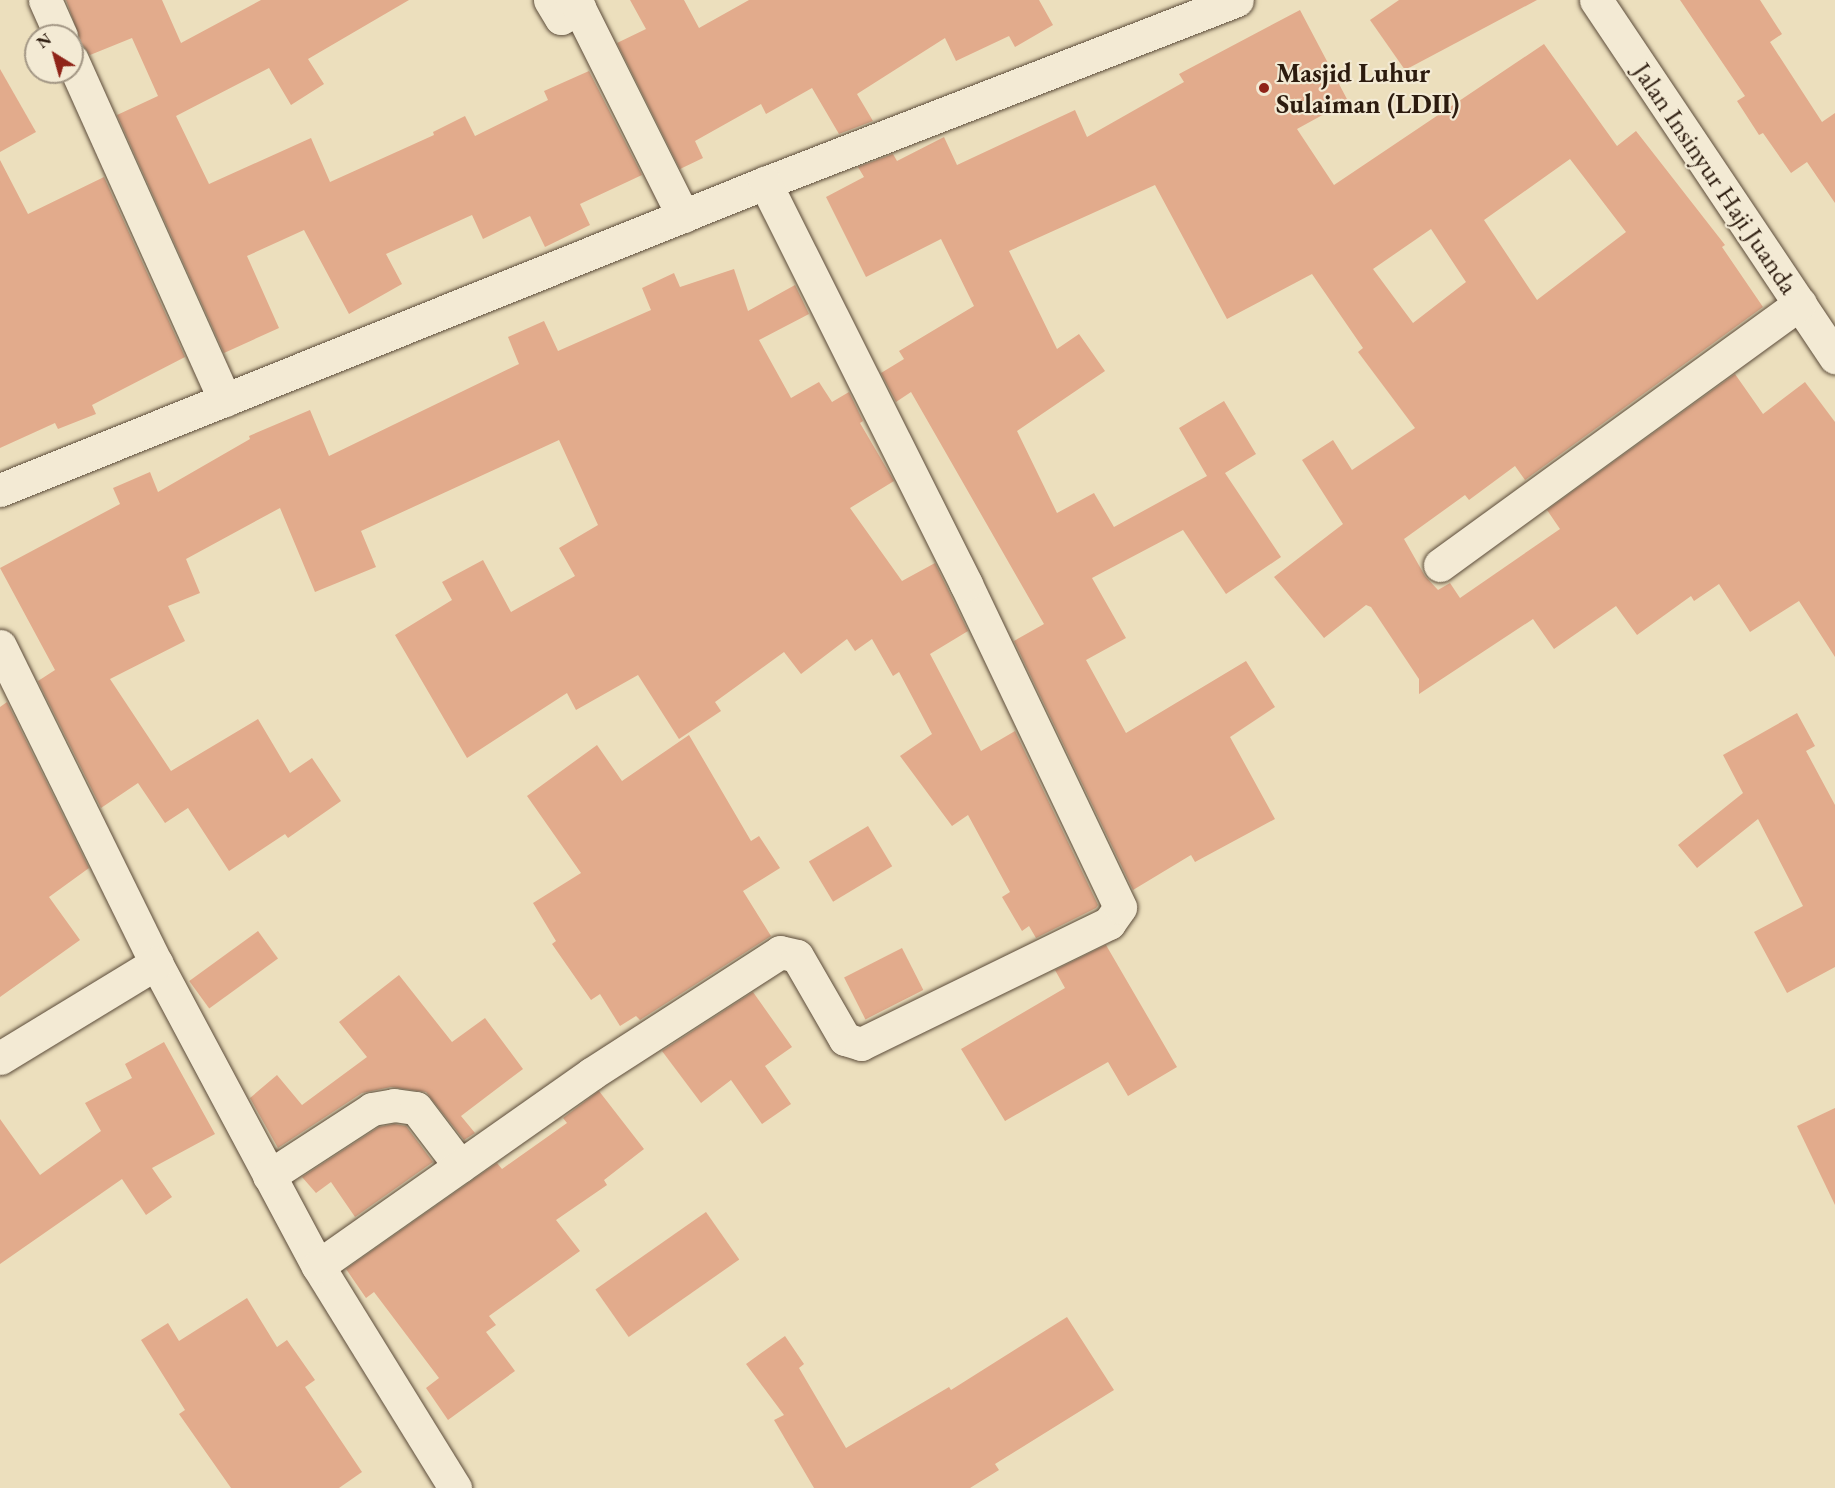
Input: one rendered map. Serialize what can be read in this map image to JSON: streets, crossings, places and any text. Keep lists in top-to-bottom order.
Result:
{
  "streets": {
    "street": ["Jalan Insinyur Haji Juanda"]
  },
  "places": ["Masjid Luhur Sulaiman (LDII)"],
  "north": "top left"
}
